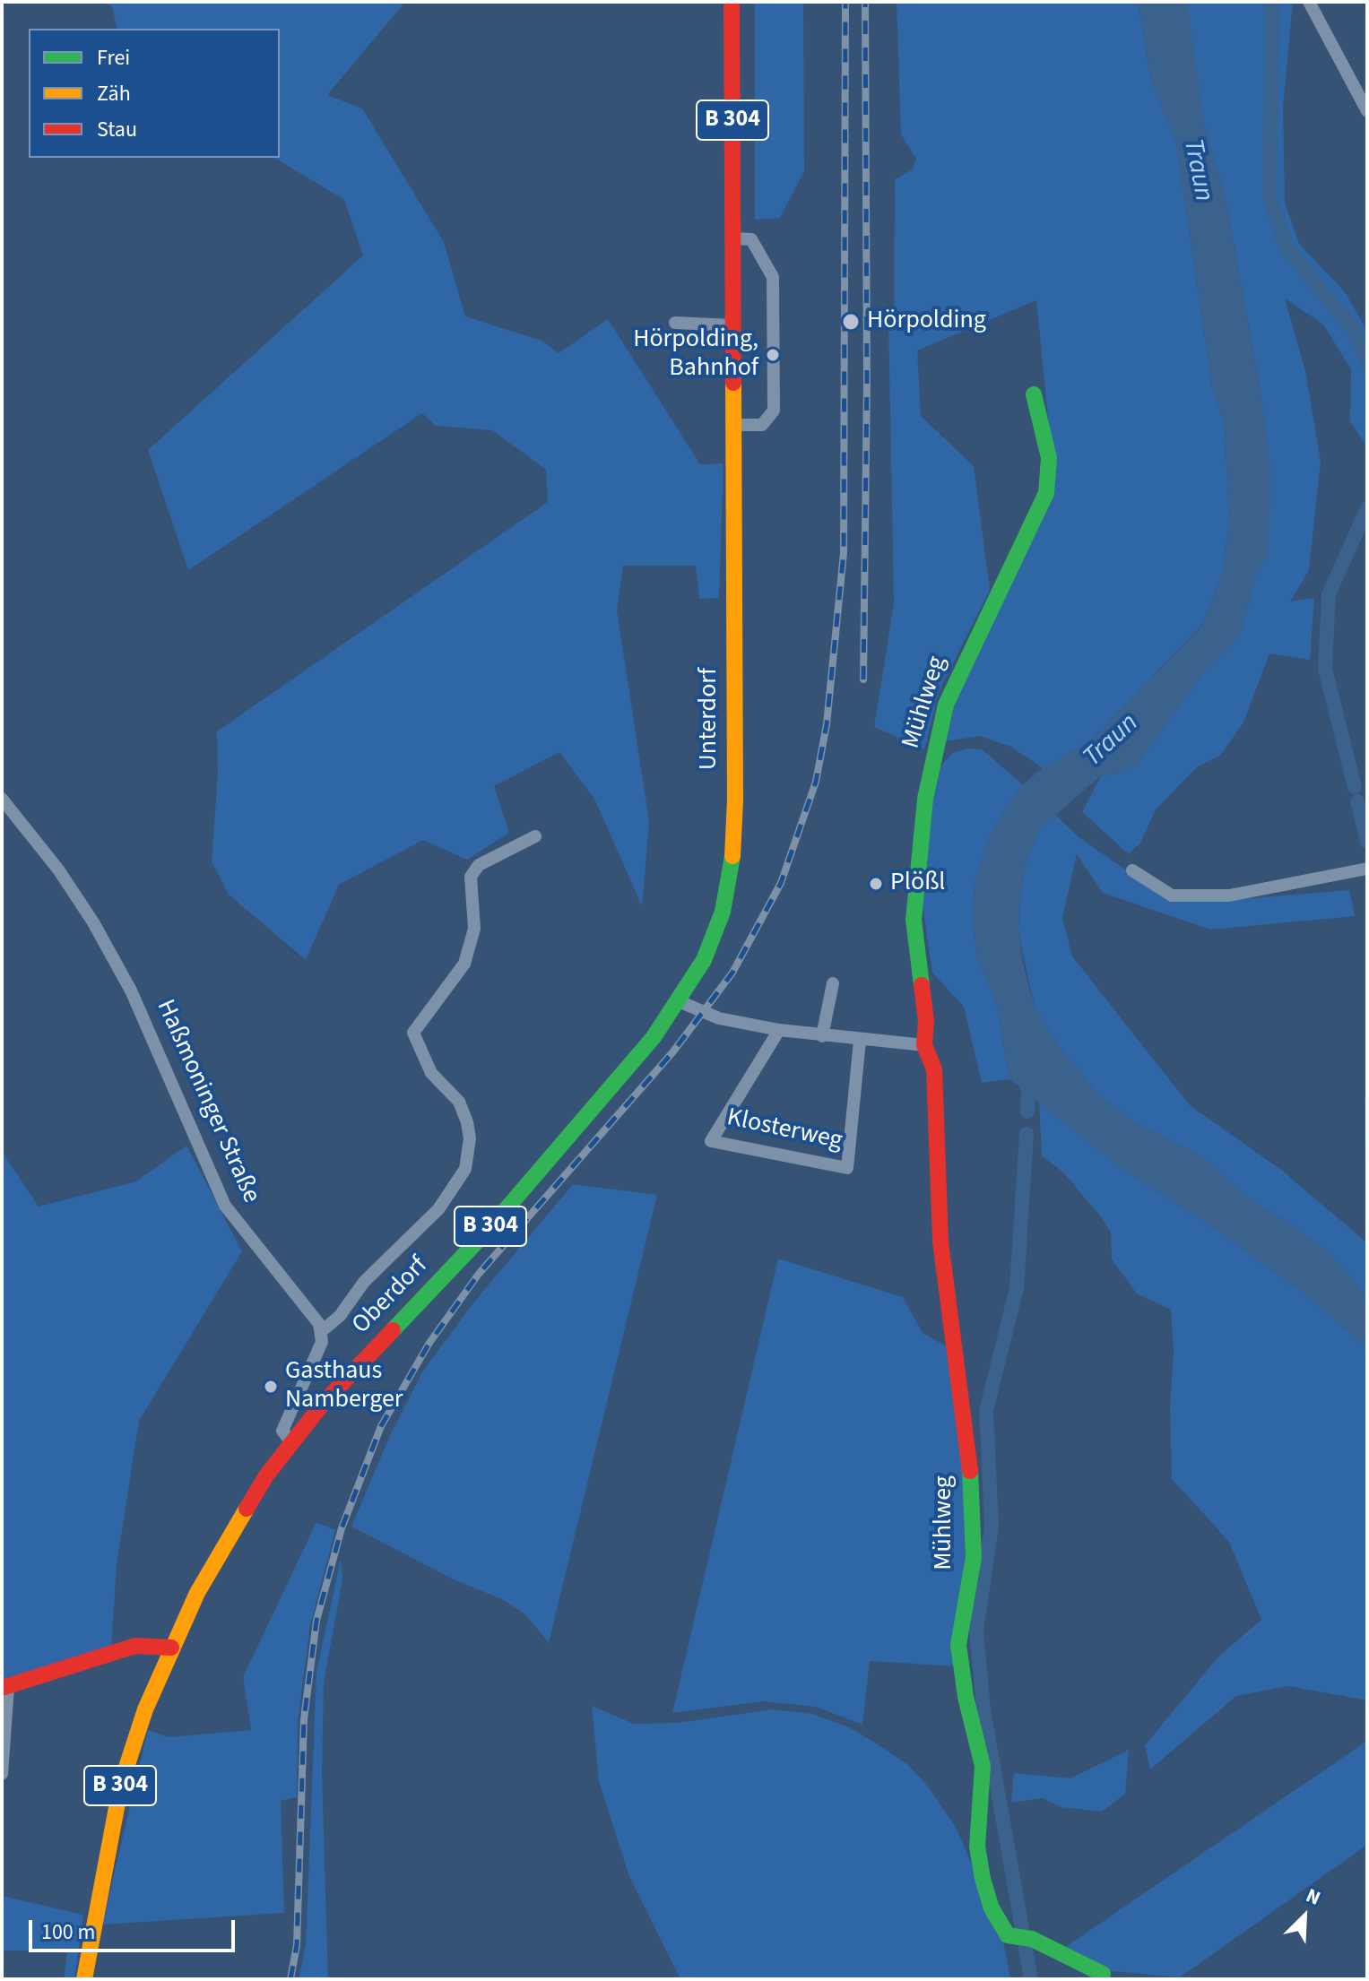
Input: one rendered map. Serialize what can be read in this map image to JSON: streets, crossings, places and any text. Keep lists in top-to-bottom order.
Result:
{
  "streets": {
    "main road": [
      "B 304",
      "Mühlweg",
      "Unterdorf",
      "Oberdorf"
    ],
    "street": ["Haßmoninger Straße", "Klosterweg"]
  },
  "crossings": [
    ["Unterdorf", "Oberdorf"],
    ["Haßmoninger Straße", "Oberdorf"]
  ],
  "water": ["Traun"],
  "places": [
    "Hörpolding",
    "Hörpolding, Bahnhof",
    "Plößl",
    "Gasthaus Namberger"
  ],
  "legend": ["Frei", "Zäh", "Stau"],
  "scale_bar": "100 m",
  "north": "top right"
}
